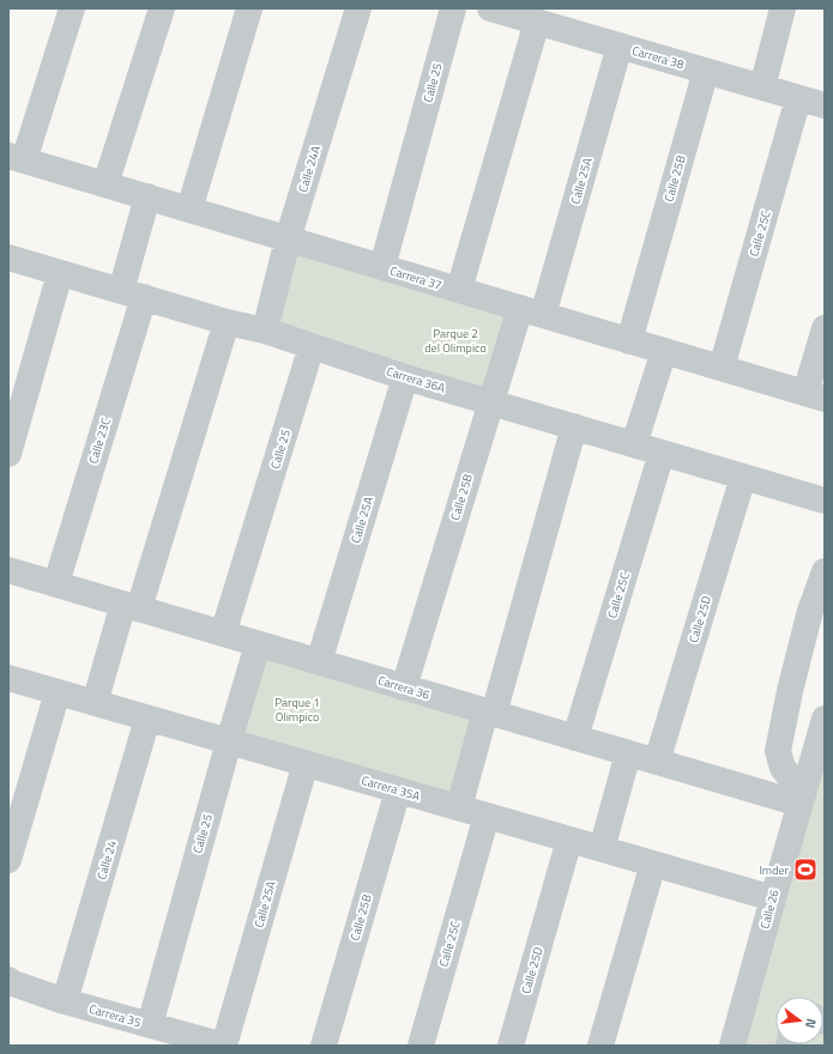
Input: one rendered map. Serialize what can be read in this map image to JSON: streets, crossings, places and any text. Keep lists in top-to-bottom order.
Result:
{
  "streets": {
    "street": [
      "Carrera 38",
      "Calle 25",
      "Calle 24A",
      "Calle 25B",
      "Calle 25A",
      "Calle 25C",
      "Carrera 37",
      "Carrera 36A",
      "Calle 23C",
      "Calle 25D",
      "Carrera 36",
      "Carrera 35A",
      "Calle 24",
      "Calle 26",
      "Carrera 35"
    ]
  },
  "crossings": [
    ["Carrera 38", "Calle 25B"],
    ["Carrera 38", "Calle 25A"],
    ["Carrera 38", "Calle 25C"],
    ["Calle 25", "Carrera 37"],
    ["Calle 25", "Carrera 36A"],
    ["Calle 25", "Carrera 36"],
    ["Calle 25", "Carrera 35A"],
    ["Calle 25", "Carrera 35"],
    ["Calle 24A", "Carrera 37"],
    ["Calle 24A", "Carrera 36A"],
    ["Calle 25B", "Calle 25A"],
    ["Calle 25B", "Carrera 37"],
    ["Calle 25B", "Carrera 36A"],
    ["Calle 25B", "Carrera 36"],
    ["Calle 25B", "Carrera 35A"],
    ["Calle 25A", "Carrera 37"],
    ["Calle 25A", "Carrera 36A"],
    ["Calle 25A", "Carrera 36"],
    ["Calle 25A", "Carrera 35A"],
    ["Calle 25A", "Carrera 35"],
    ["Calle 25C", "Carrera 37"],
    ["Calle 25C", "Carrera 36A"],
    ["Calle 25C", "Carrera 36"],
    ["Calle 25C", "Carrera 35A"],
    ["Carrera 37", "Calle 23C"],
    ["Carrera 36A", "Calle 23C"],
    ["Carrera 36A", "Calle 25D"],
    ["Calle 23C", "Carrera 36"],
    ["Calle 25D", "Carrera 36"],
    ["Calle 25D", "Carrera 35A"],
    ["Carrera 36", "Calle 26"],
    ["Carrera 35A", "Calle 24"],
    ["Carrera 35A", "Calle 26"],
    ["Calle 24", "Carrera 35"]
  ],
  "parks": ["Parque 2 del Olimpico", "Parque 1 Olimpico"],
  "places": {
    "sports": ["Imder"]
  },
  "north": "right"
}
